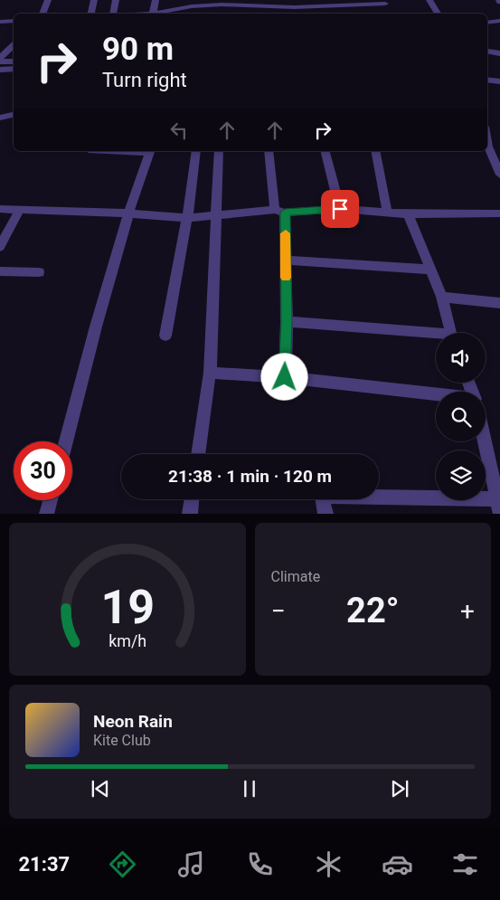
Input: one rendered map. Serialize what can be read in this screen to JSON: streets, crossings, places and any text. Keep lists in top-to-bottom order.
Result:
{
  "page": {
    "turn": ["90 m", "Turn right"],
    "limit": "30",
    "trip": "21:38 · 1 min · 120 m",
    "tile": "Climate",
    "heat": ["−", "22°", "+"],
    "song": ["Neon Rain", "Kite Club"],
    "tabs": "21:37",
    "gauge": ["19", "km/h"]
  }
}
